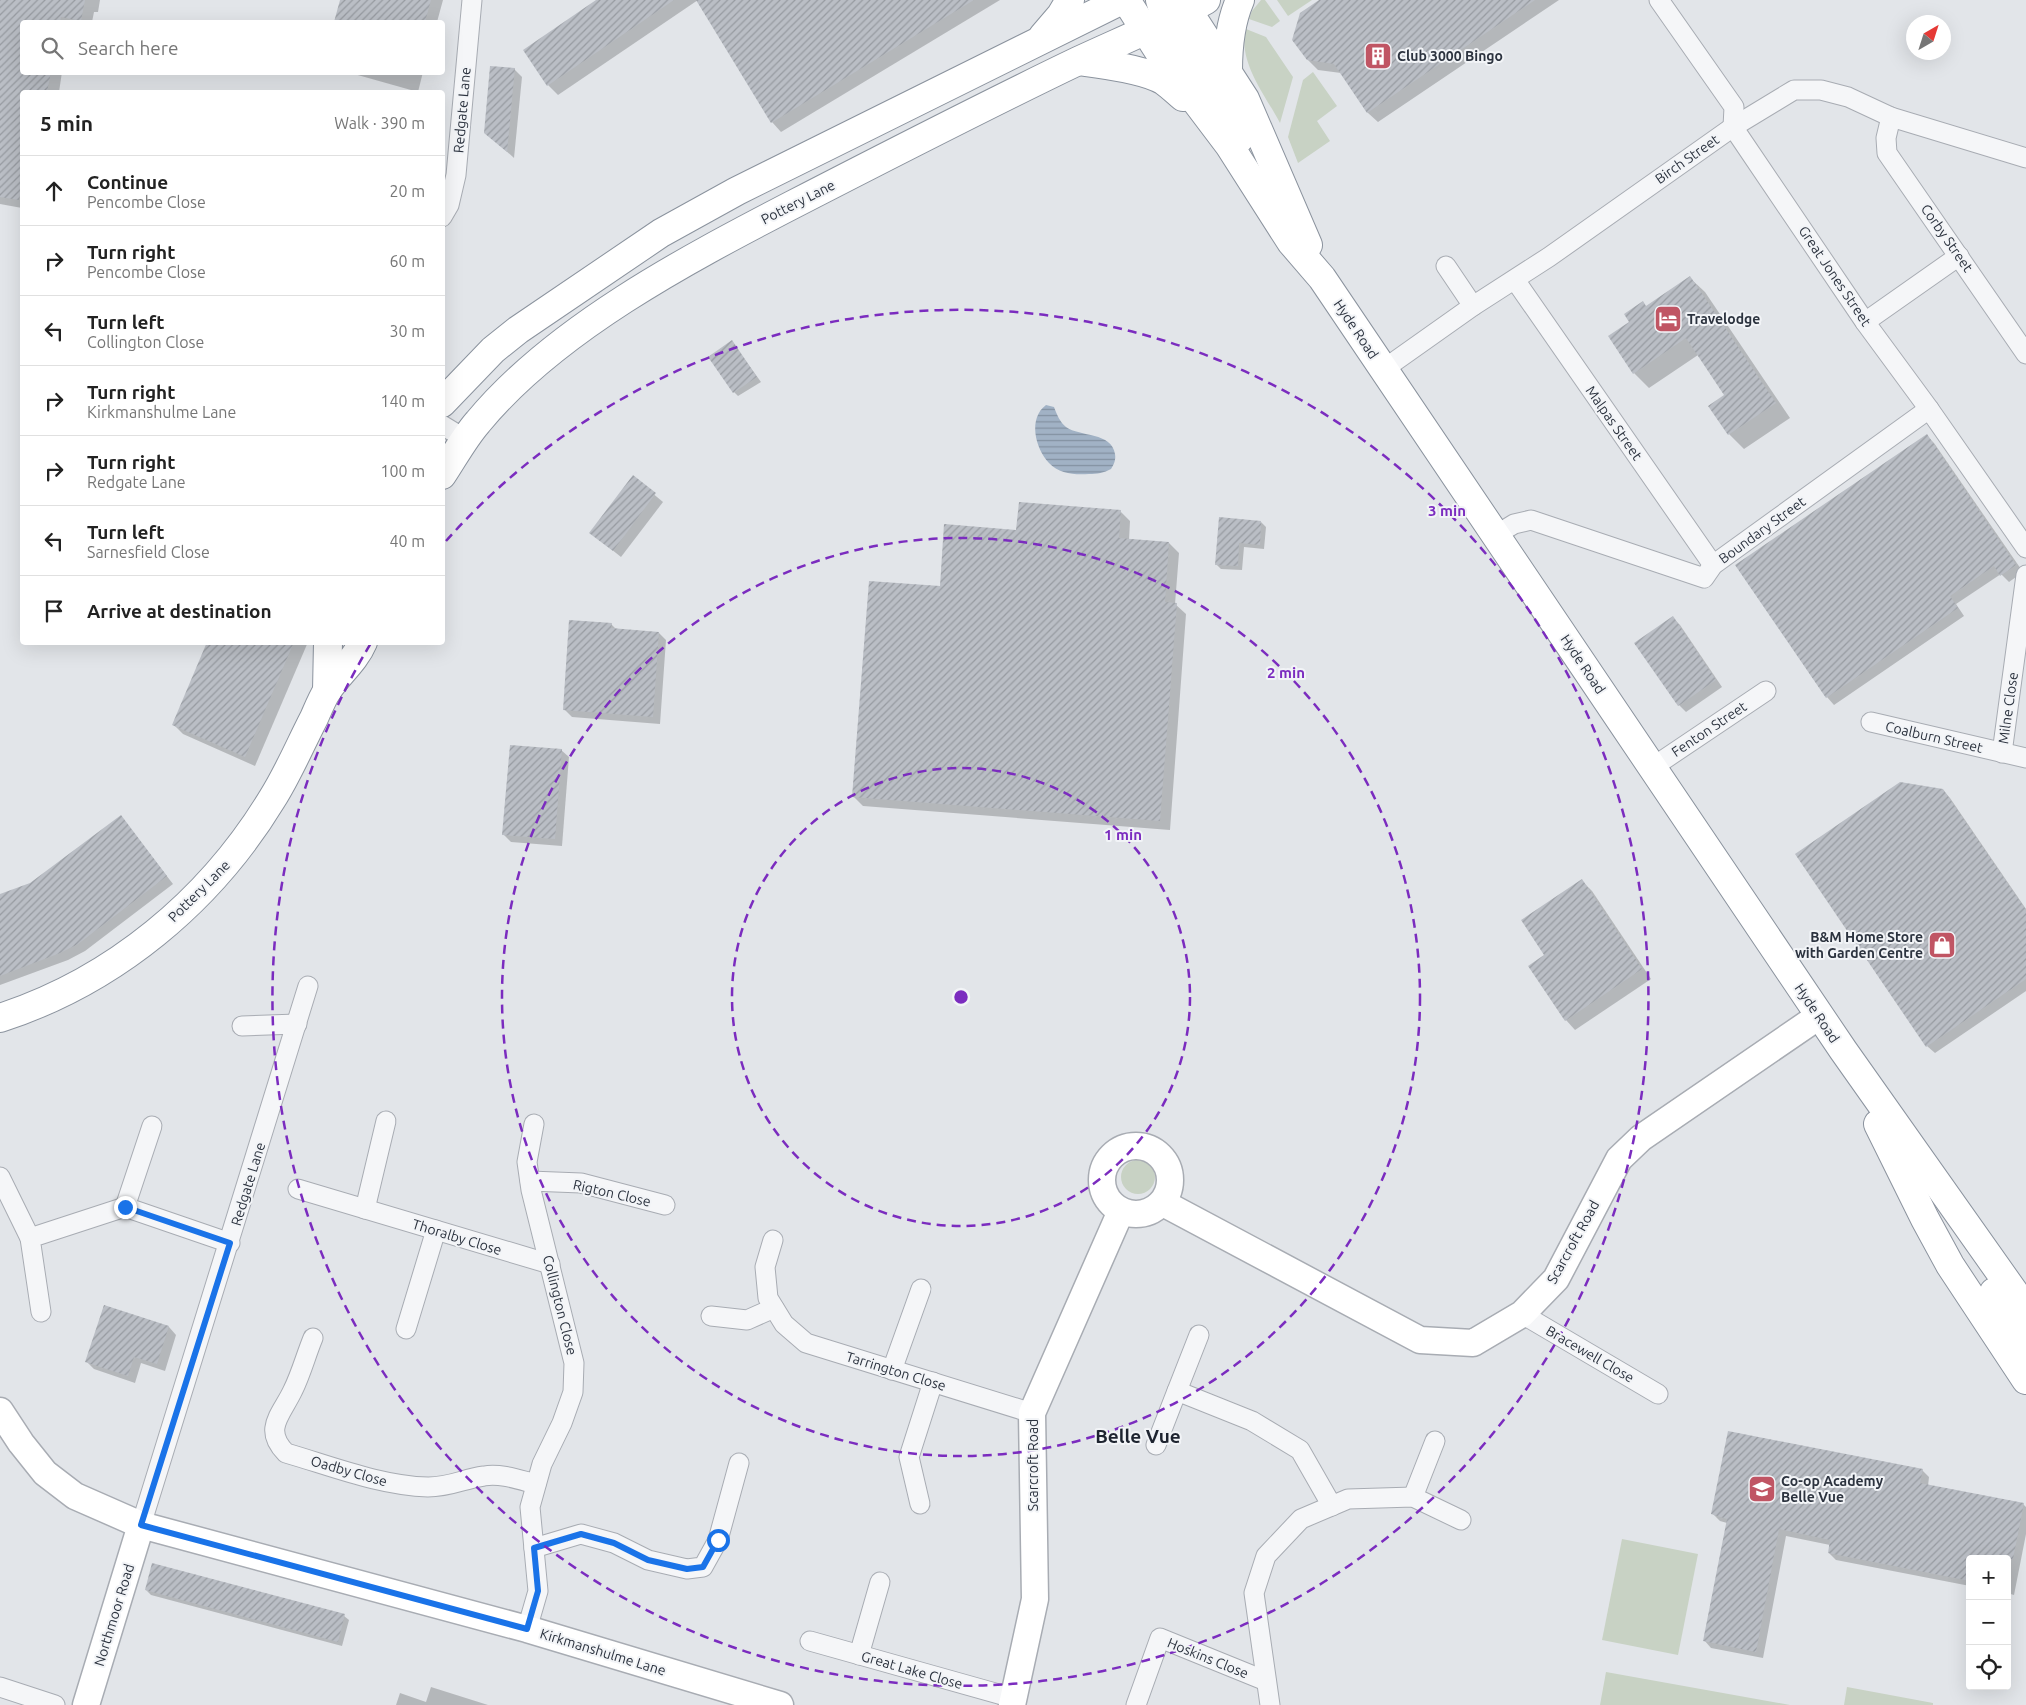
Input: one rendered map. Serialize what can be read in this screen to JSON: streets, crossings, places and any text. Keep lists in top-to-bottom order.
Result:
{
  "streets": {
    "highway": ["Pottery Lane", "Hyde Road"],
    "street": [
      "Redgate Lane",
      "Birch Street",
      "Corby Street",
      "Great Jones Street",
      "Malpas Street",
      "Boundary Street",
      "Milne Close",
      "Fenton Street",
      "Coalburn Street",
      "Rigton Close",
      "Thoralby Close",
      "Scarcroft Road",
      "Collington Close",
      "Bracewell Close",
      "Tarrington Close",
      "Oadby Close",
      "Northmoor Road",
      "Kirkmanshulme Lane",
      "Hoskins Close",
      "Great Lake Close"
    ]
  },
  "crossings": [
    ["Redgate Lane", "Northmoor Road"],
    ["Redgate Lane", "Kirkmanshulme Lane"],
    ["Birch Street", "Corby Street"],
    ["Birch Street", "Great Jones Street"],
    ["Birch Street", "Hyde Road"],
    ["Birch Street", "Malpas Street"],
    ["Pottery Lane", "Hyde Road"],
    ["Great Jones Street", "Boundary Street"],
    ["Hyde Road", "Boundary Street"],
    ["Hyde Road", "Fenton Street"],
    ["Hyde Road", "Scarcroft Road"],
    ["Malpas Street", "Boundary Street"],
    ["Milne Close", "Coalburn Street"],
    ["Rigton Close", "Collington Close"],
    ["Thoralby Close", "Collington Close"],
    ["Scarcroft Road", "Bracewell Close"],
    ["Scarcroft Road", "Tarrington Close"],
    ["Scarcroft Road", "Great Lake Close"],
    ["Collington Close", "Oadby Close"],
    ["Collington Close", "Kirkmanshulme Lane"],
    ["Northmoor Road", "Kirkmanshulme Lane"]
  ],
  "districts": ["Belle Vue"],
  "places": {
    "building": ["Club 3000 Bingo"],
    "hotel": ["Travelodge"],
    "shop": ["B&M Home Store with Garden Centre"],
    "school or university": ["Co-op Academy Belle Vue"]
  },
  "north": "top right",
  "page": {
    "search": "Search here",
    "heading": ["5 min", "Walk · 390 m"],
    "list": [
      ["Continue", "Pencombe Close", "20 m"],
      ["Turn right", "Pencombe Close", "60 m"],
      ["Turn left", "Collington Close", "30 m"],
      ["Turn right", "Kirkmanshulme Lane", "140 m"],
      ["Turn right", "Redgate Lane", "100 m"],
      ["Turn left", "Sarnesfield Close", "40 m"],
      "Arrive at destination"
    ],
    "map_buttons": ["+", "−"]
  },
  "rings": ["3 min", "2 min", "1 min"]
}
